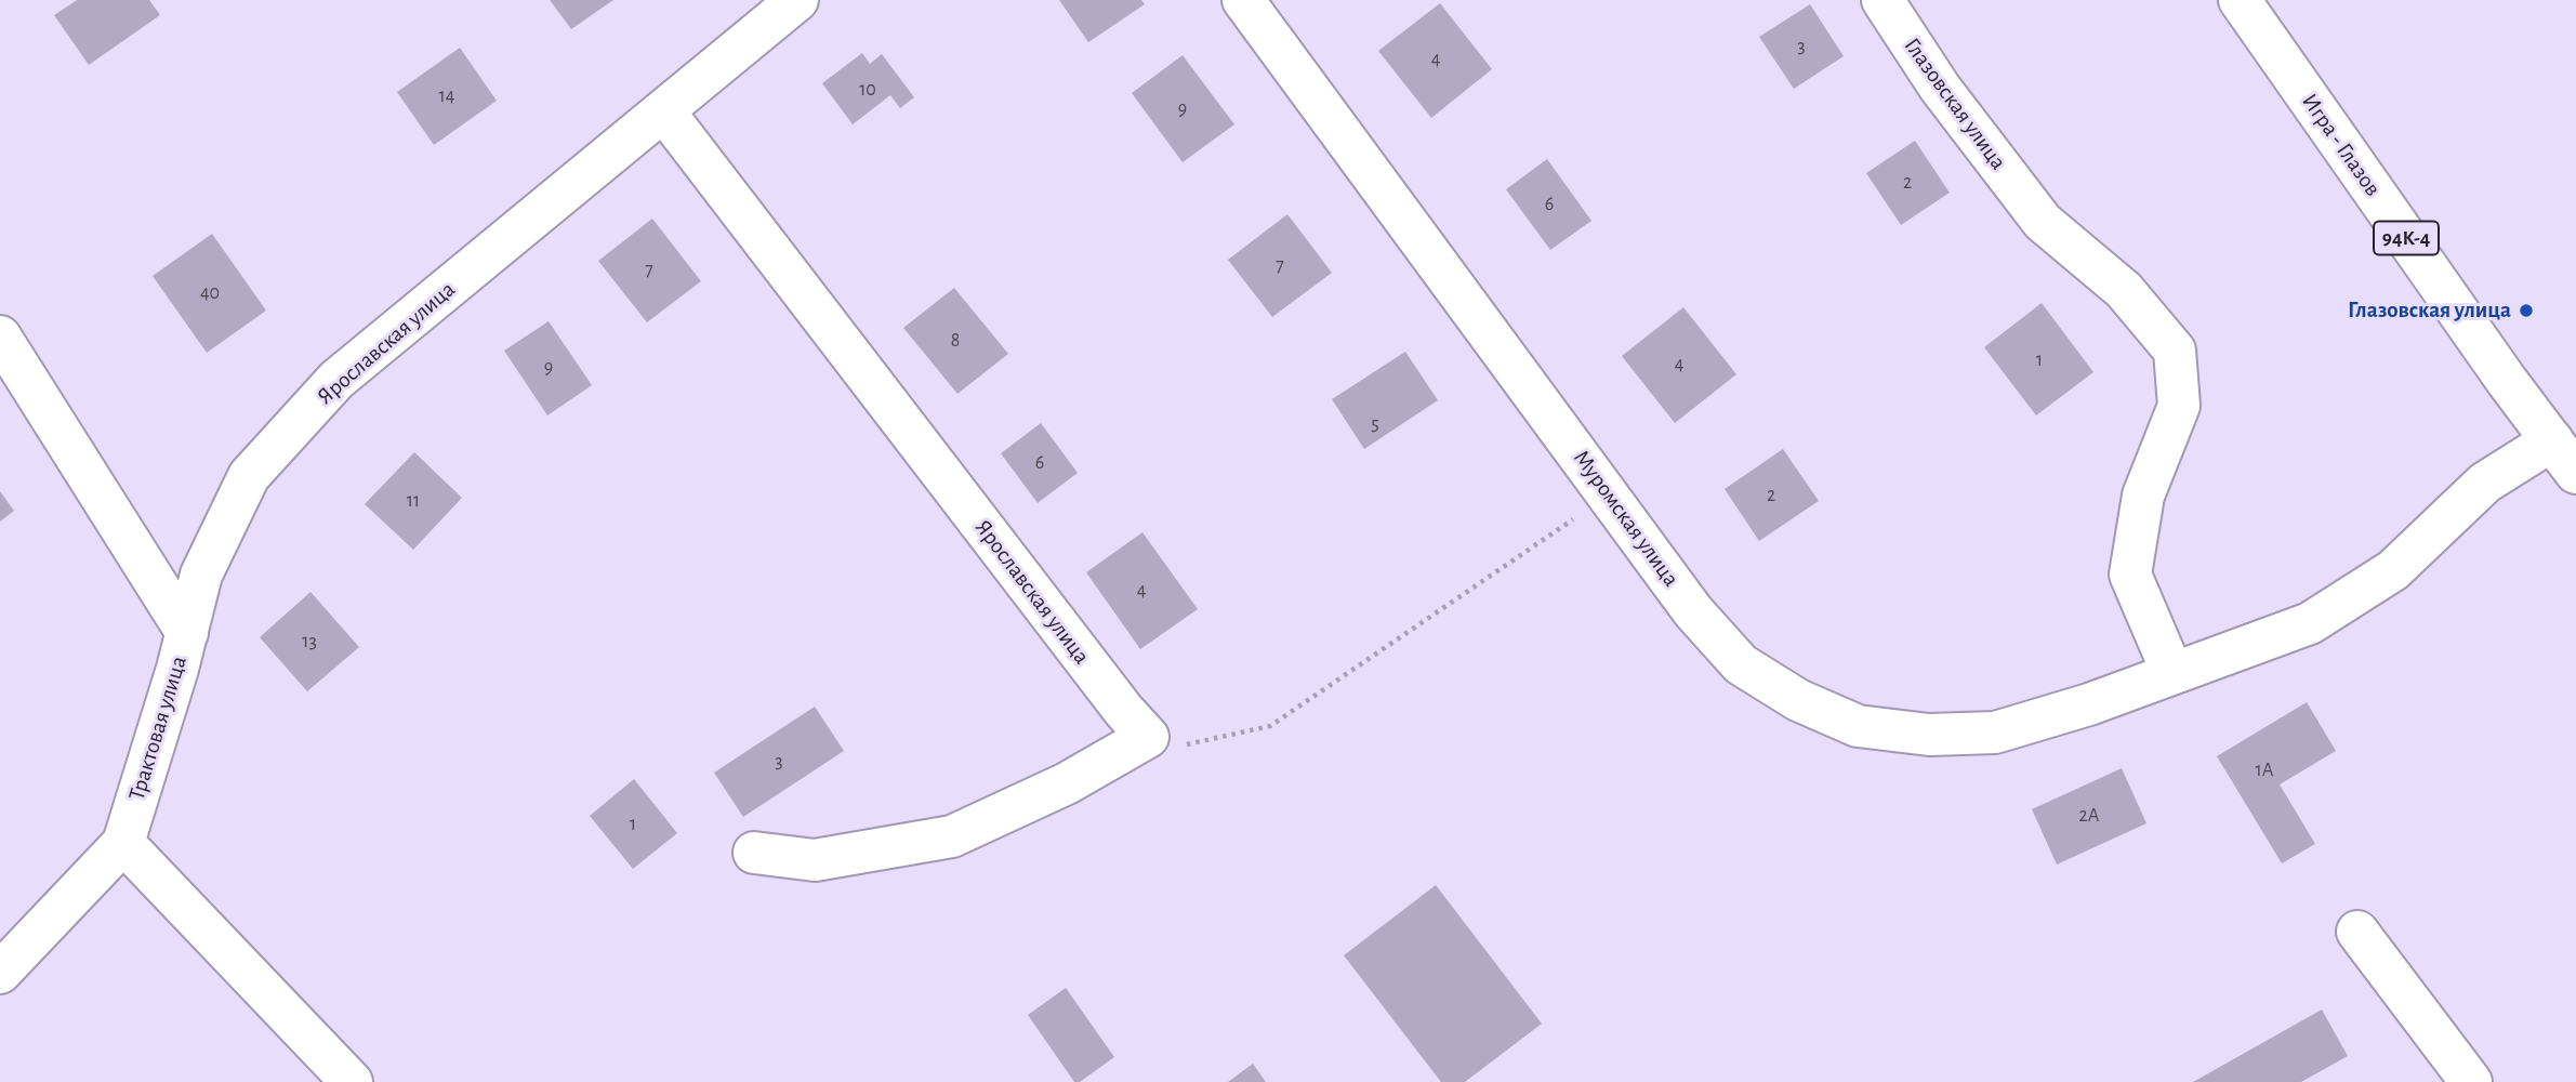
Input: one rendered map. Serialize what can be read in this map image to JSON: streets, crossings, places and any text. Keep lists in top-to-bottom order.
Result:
{
  "streets": {
    "street": [
      "Глазовская улица",
      "Игра - Глазов",
      "94К-4",
      "Ярославская улица",
      "Муромская улица",
      "Трактовая улица"
    ]
  },
  "crossings": [
    ["Глазовская улица", "Муромская улица"],
    ["Игра - Глазов", "Муромская улица"],
    ["Ярославская улица", "Трактовая улица"]
  ],
  "places": ["Глазовская улица"],
  "house_numbers": [
    "3",
    "4",
    "10",
    "14",
    "9",
    "2",
    "6",
    "7",
    "7",
    "40",
    "8",
    "1",
    "4",
    "9",
    "5",
    "6",
    "2",
    "11",
    "4",
    "13",
    "3",
    "1А",
    "2А",
    "1"
  ]
}
